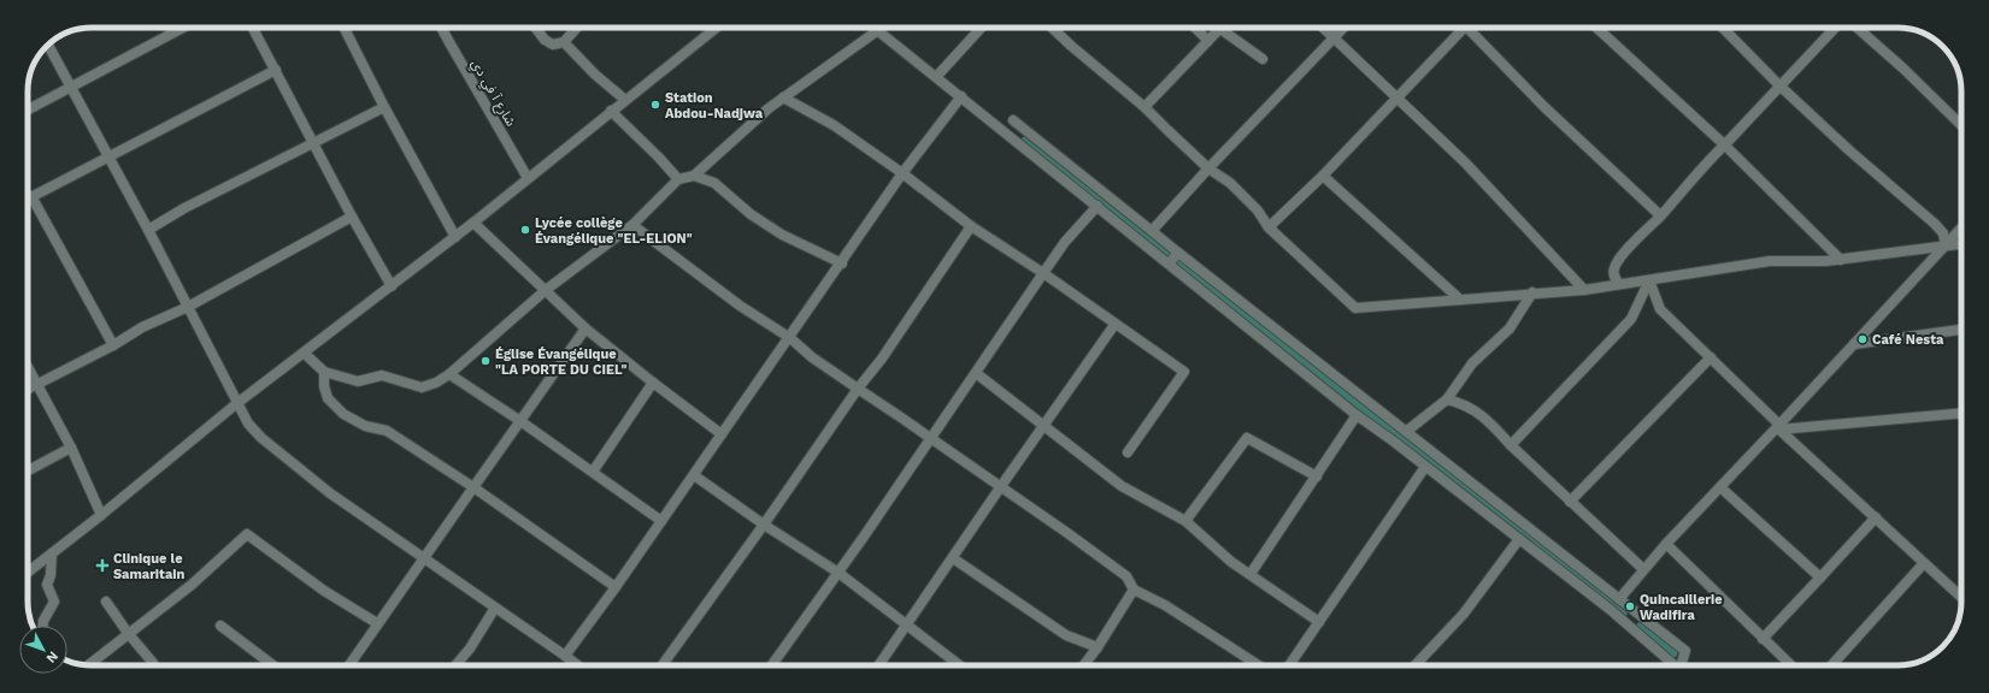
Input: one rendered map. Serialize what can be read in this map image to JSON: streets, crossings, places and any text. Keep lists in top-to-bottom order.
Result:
{
  "streets": {
    "street": ["شارع آ في دي"]
  },
  "places": {
    "other": [
      "Station Abdou-Nadjwa",
      "Lycée collège Évangélique \"EL-ELION\"",
      "Café Nesta",
      "Église Évangélique \"LA PORTE DU CIEL\"",
      "Quincaillerie Wadifira"
    ],
    "health": ["Clinique le Samaritain"]
  },
  "north": "bottom right"
}
